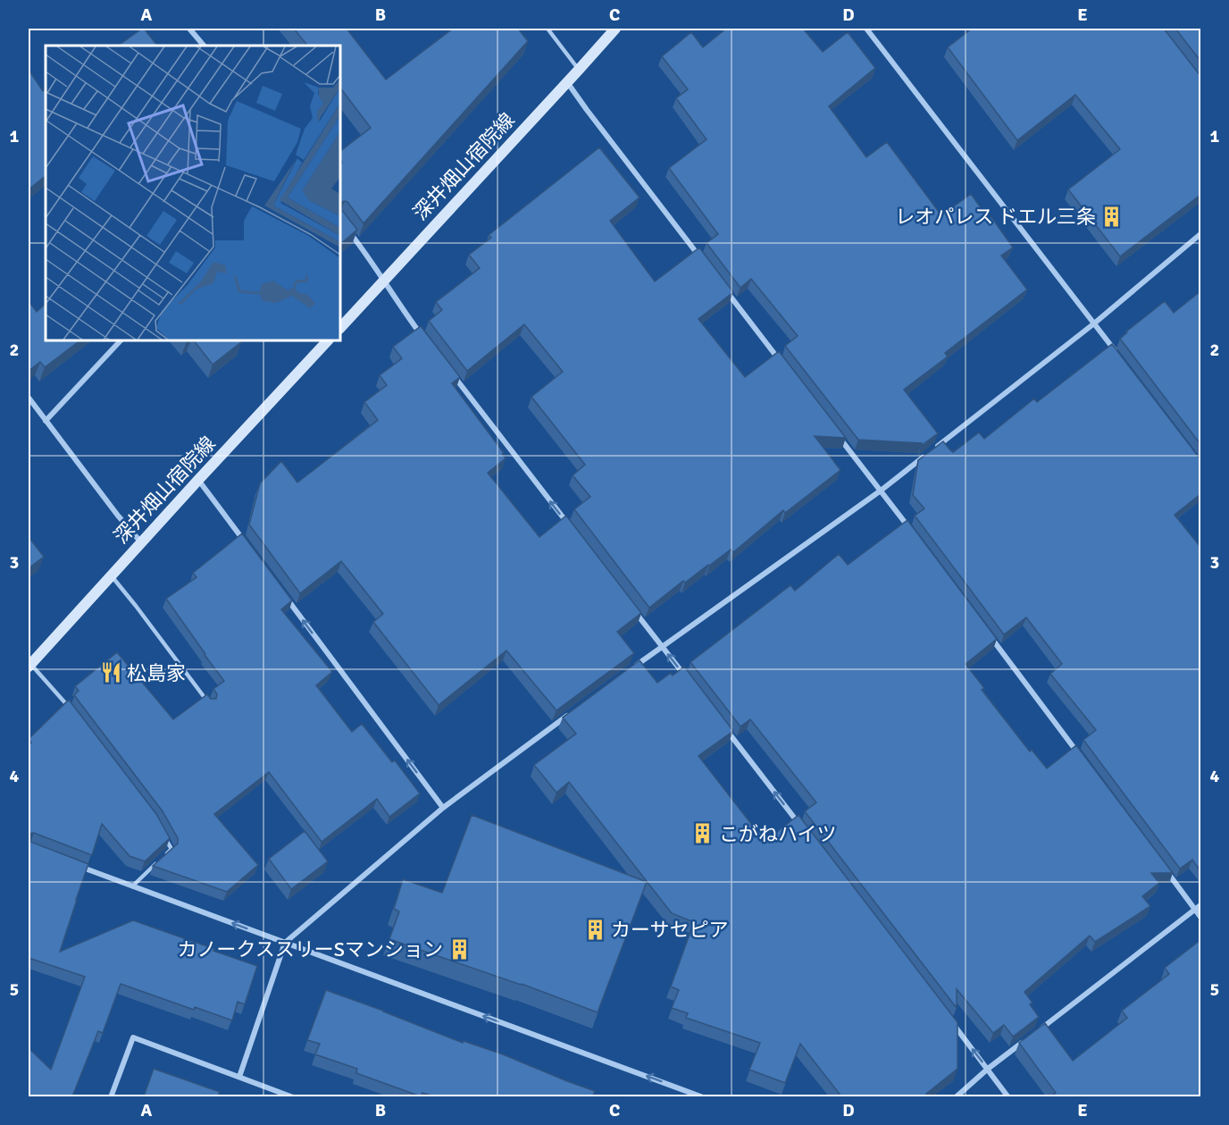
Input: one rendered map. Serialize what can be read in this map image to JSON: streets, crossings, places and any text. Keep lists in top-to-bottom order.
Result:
{
  "streets": {
    "main road": ["深井畑山宿院線"]
  },
  "places": {
    "building": [
      "レオパレス ドエル三条",
      "こがねハイツ",
      "カーサセピア",
      "カノークススリーSマンション"
    ],
    "restaurant": ["松島家"]
  },
  "grid": {
    "columns": [
      "A",
      "B",
      "C",
      "D",
      "E"
    ],
    "rows": [
      "1",
      "2",
      "3",
      "4",
      "5"
    ]
  }
}
